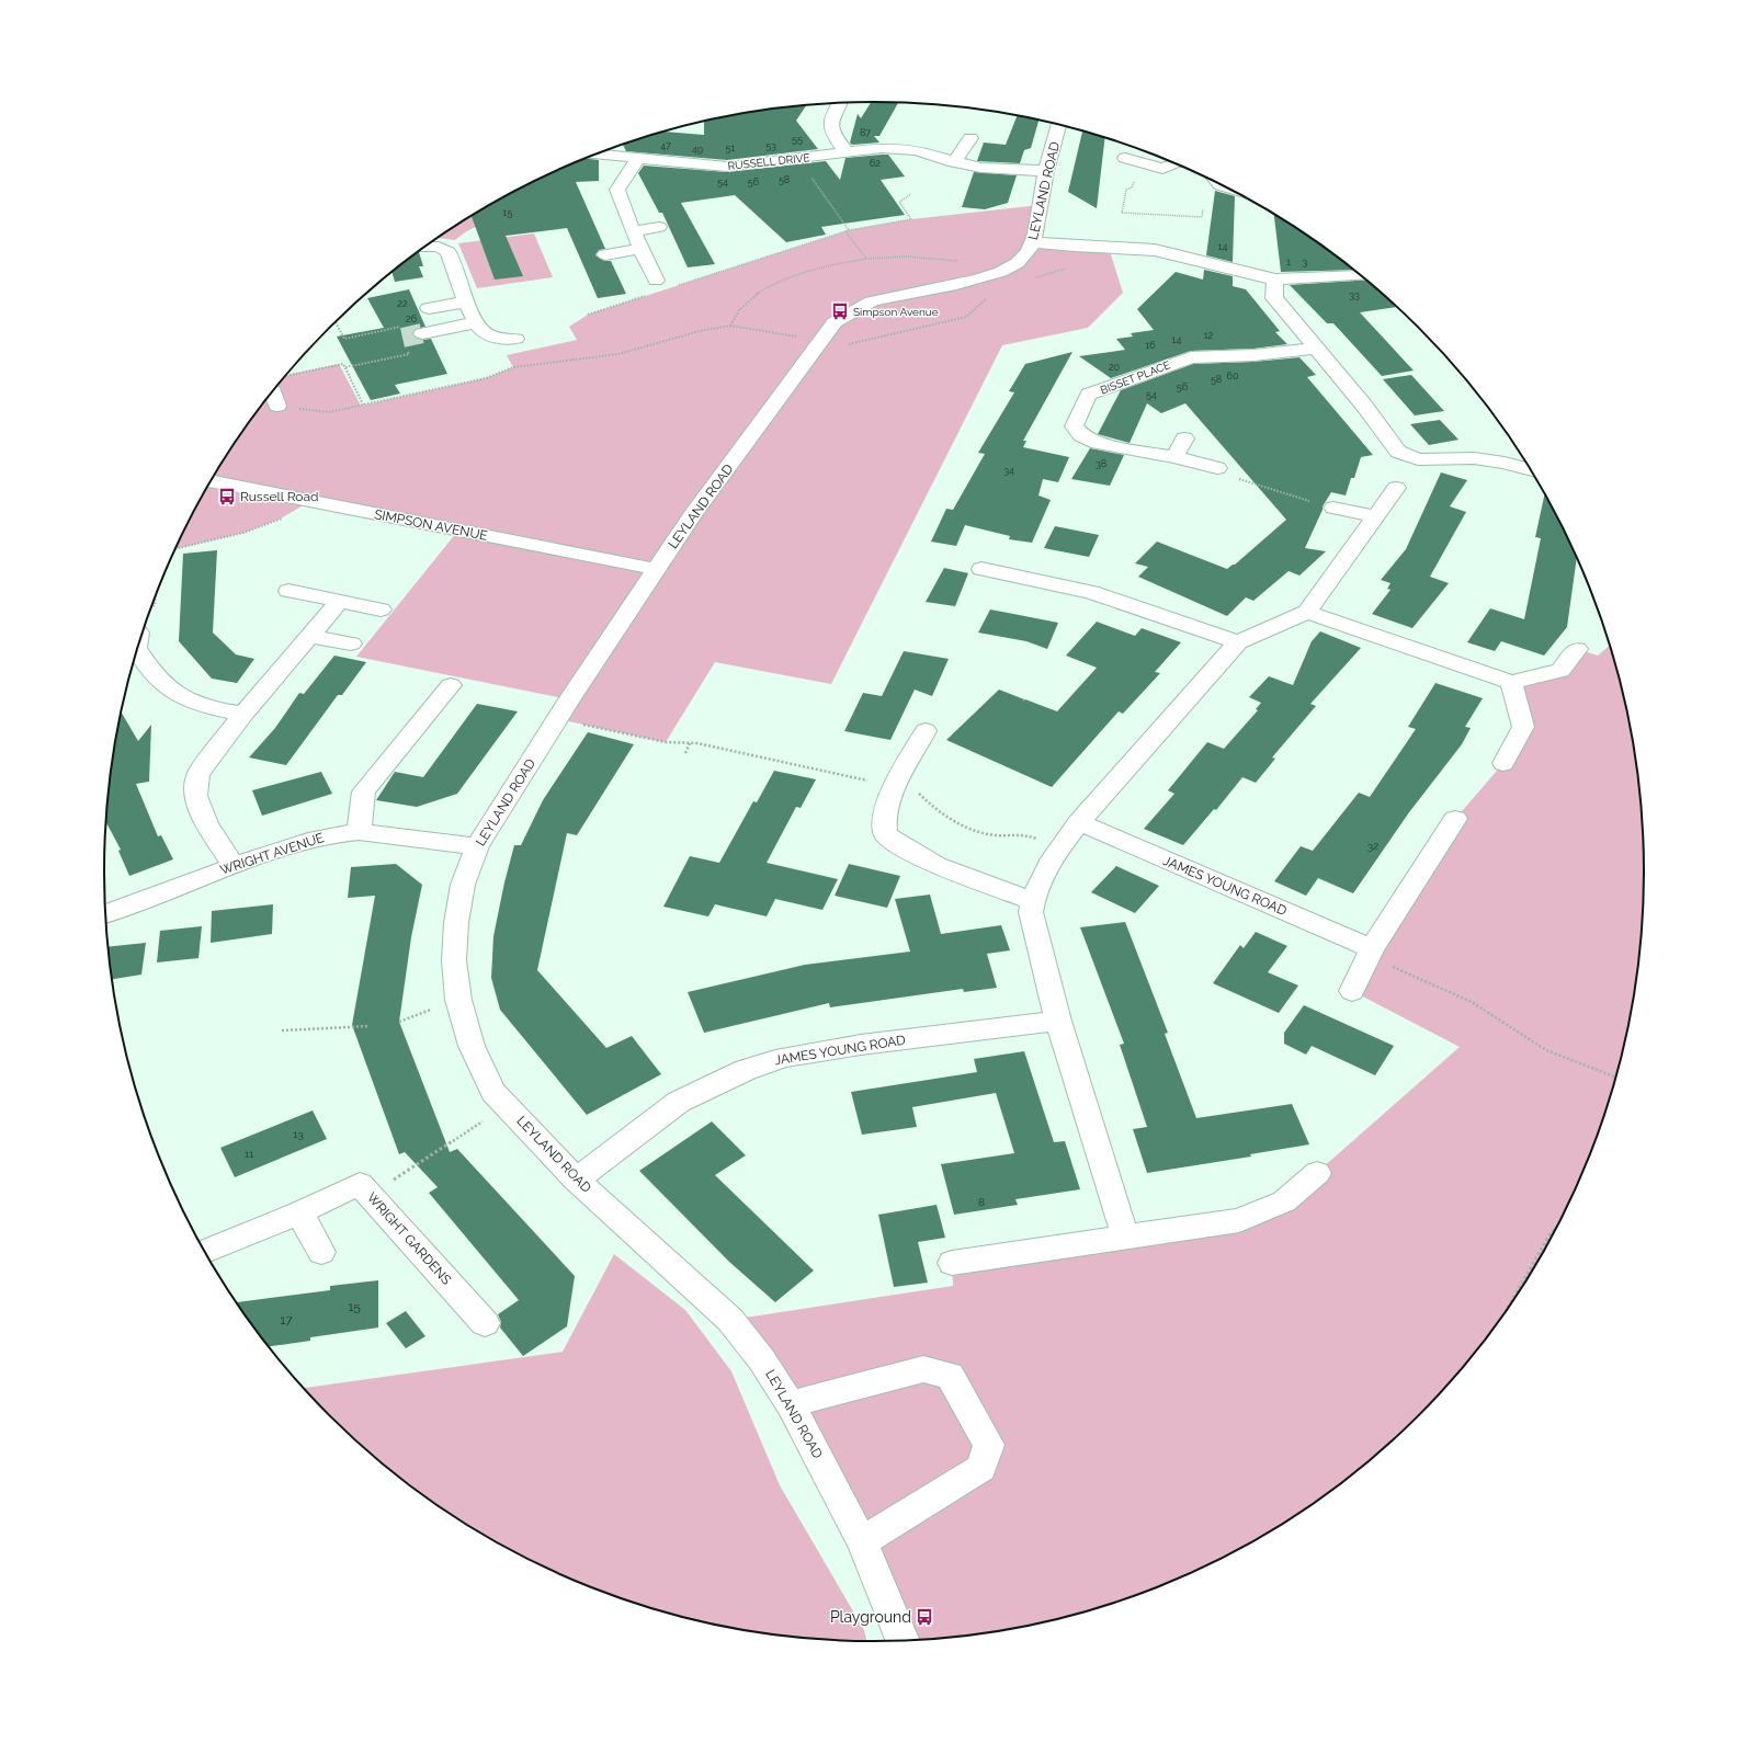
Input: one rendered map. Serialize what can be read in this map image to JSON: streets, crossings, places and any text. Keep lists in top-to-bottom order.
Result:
{
  "streets": {
    "street": [
      "RUSSELL DRIVE",
      "LEYLAND ROAD",
      "BISSET PLACE",
      "SIMPSON AVENUE",
      "WRIGHT AVENUE",
      "JAMES YOUNG ROAD",
      "WRIGHT GARDENS"
    ]
  },
  "crossings": [
    ["RUSSELL DRIVE", "LEYLAND ROAD"],
    ["LEYLAND ROAD", "SIMPSON AVENUE"],
    ["LEYLAND ROAD", "WRIGHT AVENUE"],
    ["LEYLAND ROAD", "JAMES YOUNG ROAD"]
  ],
  "places": {
    "bus stop": ["Simpson Avenue", "Russell Road", "Playground"]
  },
  "house_numbers": [
    "87",
    "55",
    "47",
    "53",
    "51",
    "49",
    "62",
    "58",
    "54",
    "56",
    "15",
    "14",
    "1",
    "3",
    "33",
    "22",
    "26",
    "12",
    "14",
    "16",
    "20",
    "60",
    "58",
    "56",
    "54",
    "38",
    "34",
    "32",
    "13",
    "11",
    "8",
    "15",
    "17"
  ]
}
